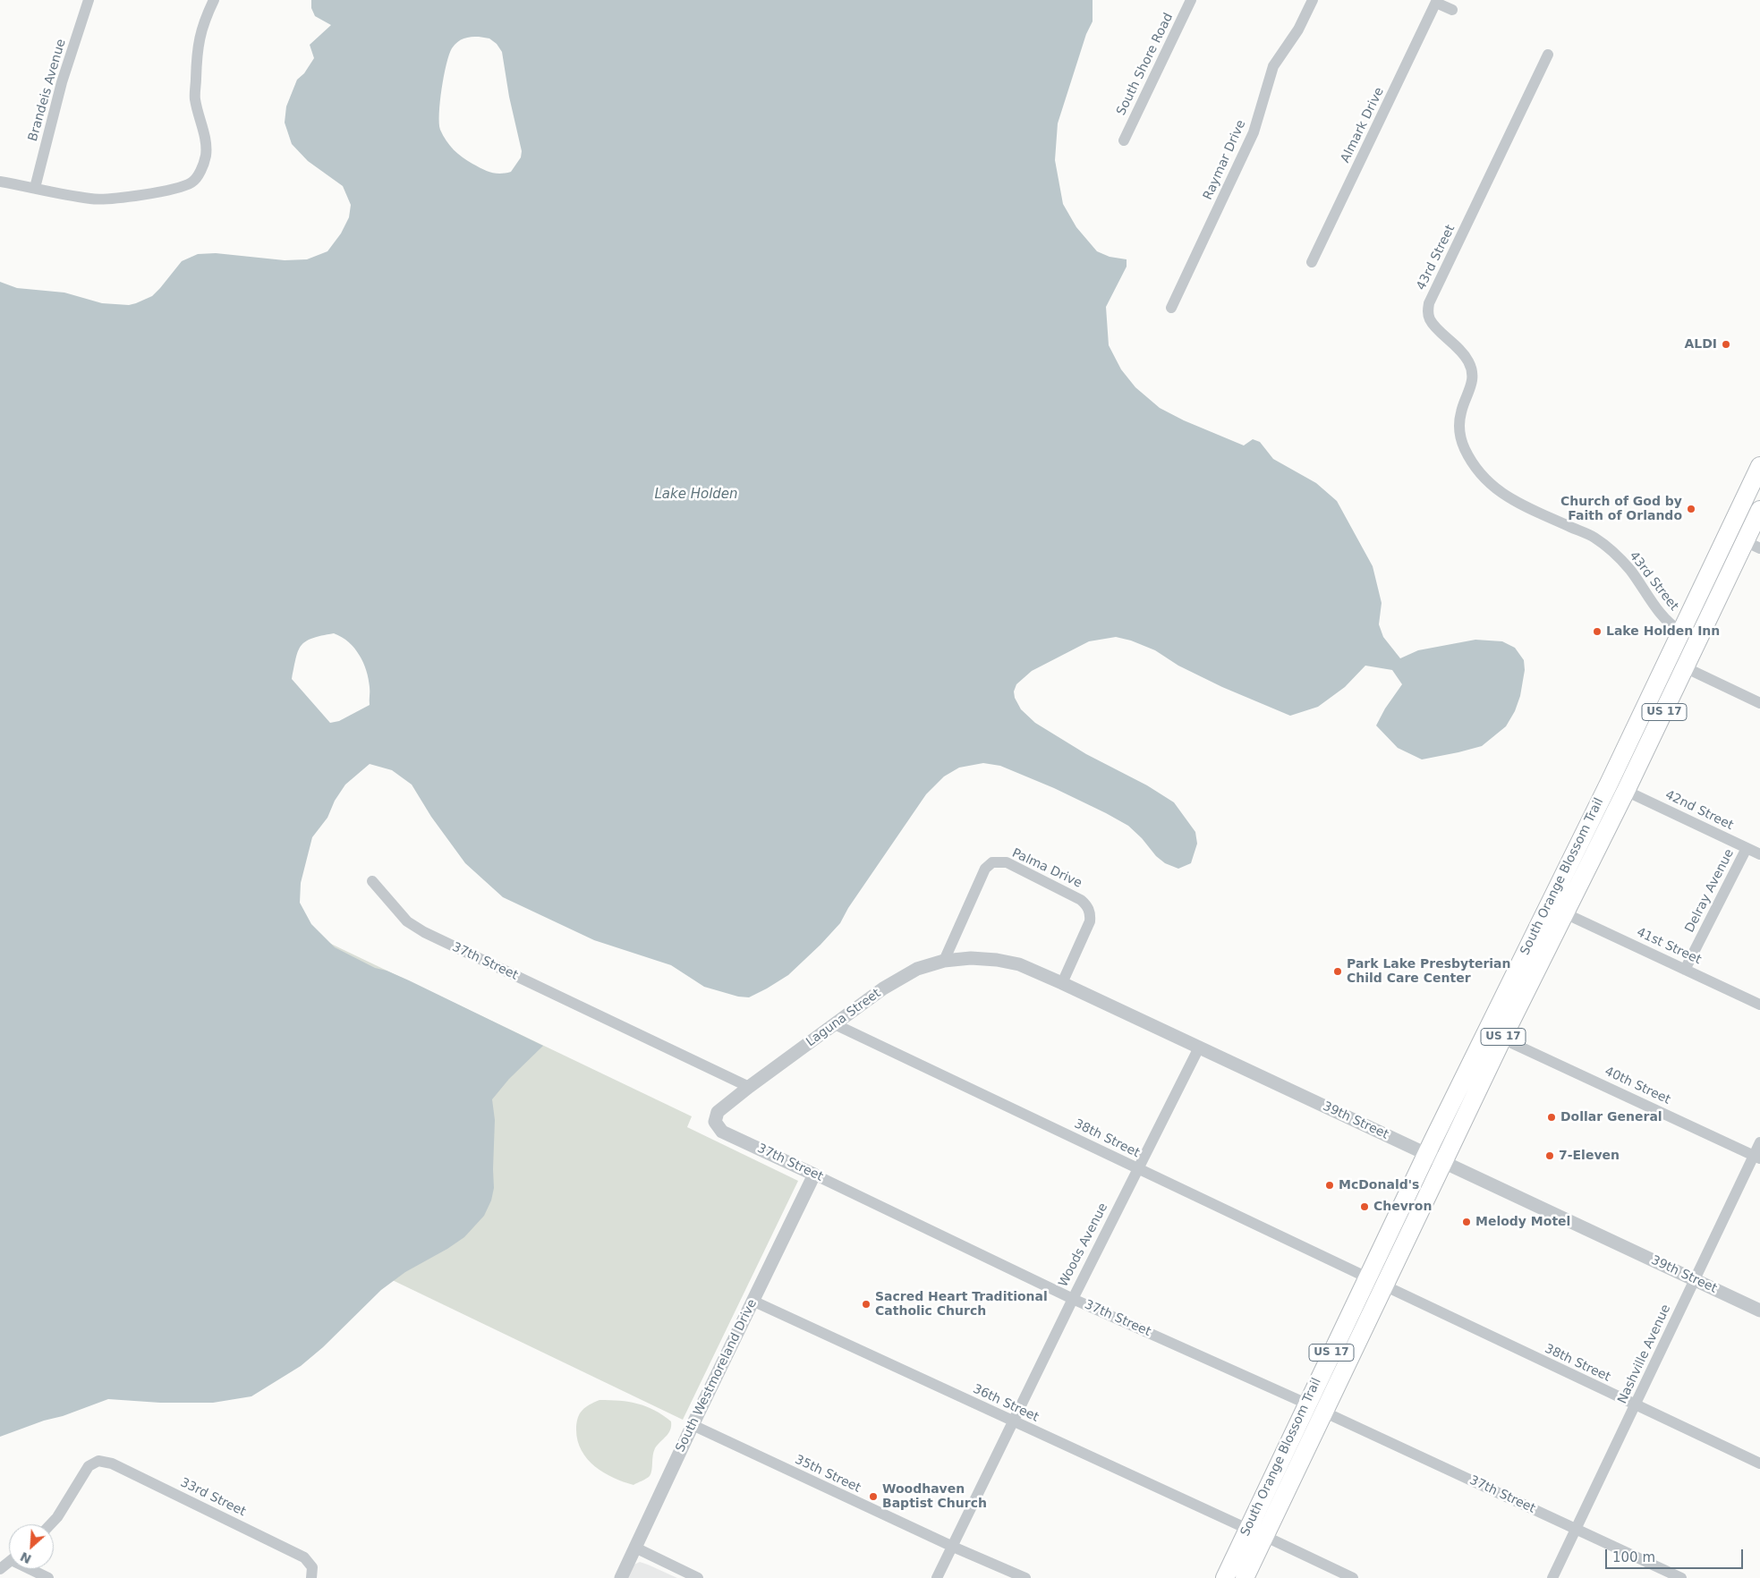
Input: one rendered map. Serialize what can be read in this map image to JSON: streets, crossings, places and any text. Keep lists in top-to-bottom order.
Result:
{
  "streets": {
    "main road": ["US 17", "South Orange Blossom Trail"],
    "street": [
      "South Shore Road",
      "Brandeis Avenue",
      "Almark Drive",
      "Raymar Drive",
      "43rd Street",
      "42nd Street",
      "Palma Drive",
      "Delray Avenue",
      "41st Street",
      "37th Street",
      "Laguna Street",
      "40th Street",
      "39th Street",
      "38th Street",
      "Woods Avenue",
      "Nashville Avenue",
      "South Westmoreland Drive",
      "36th Street",
      "35th Street",
      "33rd Street"
    ]
  },
  "crossings": [
    ["43rd Street", "South Orange Blossom Trail"],
    ["42nd Street", "South Orange Blossom Trail"],
    ["42nd Street", "Delray Avenue"],
    ["Palma Drive", "Laguna Street"],
    ["Palma Drive", "39th Street"],
    ["South Orange Blossom Trail", "41st Street"],
    ["South Orange Blossom Trail", "37th Street"],
    ["South Orange Blossom Trail", "40th Street"],
    ["South Orange Blossom Trail", "39th Street"],
    ["South Orange Blossom Trail", "38th Street"],
    ["South Orange Blossom Trail", "36th Street"],
    ["Delray Avenue", "41st Street"],
    ["37th Street", "Laguna Street"],
    ["37th Street", "Woods Avenue"],
    ["37th Street", "Nashville Avenue"],
    ["37th Street", "South Westmoreland Drive"],
    ["Laguna Street", "39th Street"],
    ["Laguna Street", "38th Street"],
    ["40th Street", "Nashville Avenue"],
    ["39th Street", "Woods Avenue"],
    ["39th Street", "Nashville Avenue"],
    ["38th Street", "Woods Avenue"],
    ["38th Street", "Nashville Avenue"],
    ["Woods Avenue", "36th Street"],
    ["Woods Avenue", "35th Street"],
    ["South Westmoreland Drive", "36th Street"],
    ["South Westmoreland Drive", "35th Street"]
  ],
  "water": ["Lake Holden"],
  "places": [
    "ALDI",
    "Church of God by Faith of Orlando",
    "Lake Holden Inn",
    "Park Lake Presbyterian Child Care Center",
    "Dollar General",
    "7-Eleven",
    "McDonald's",
    "Chevron",
    "Melody Motel",
    "Sacred Heart Traditional Catholic Church",
    "Woodhaven Baptist Church"
  ],
  "scale_bar": "100 m",
  "north": "bottom left"
}
